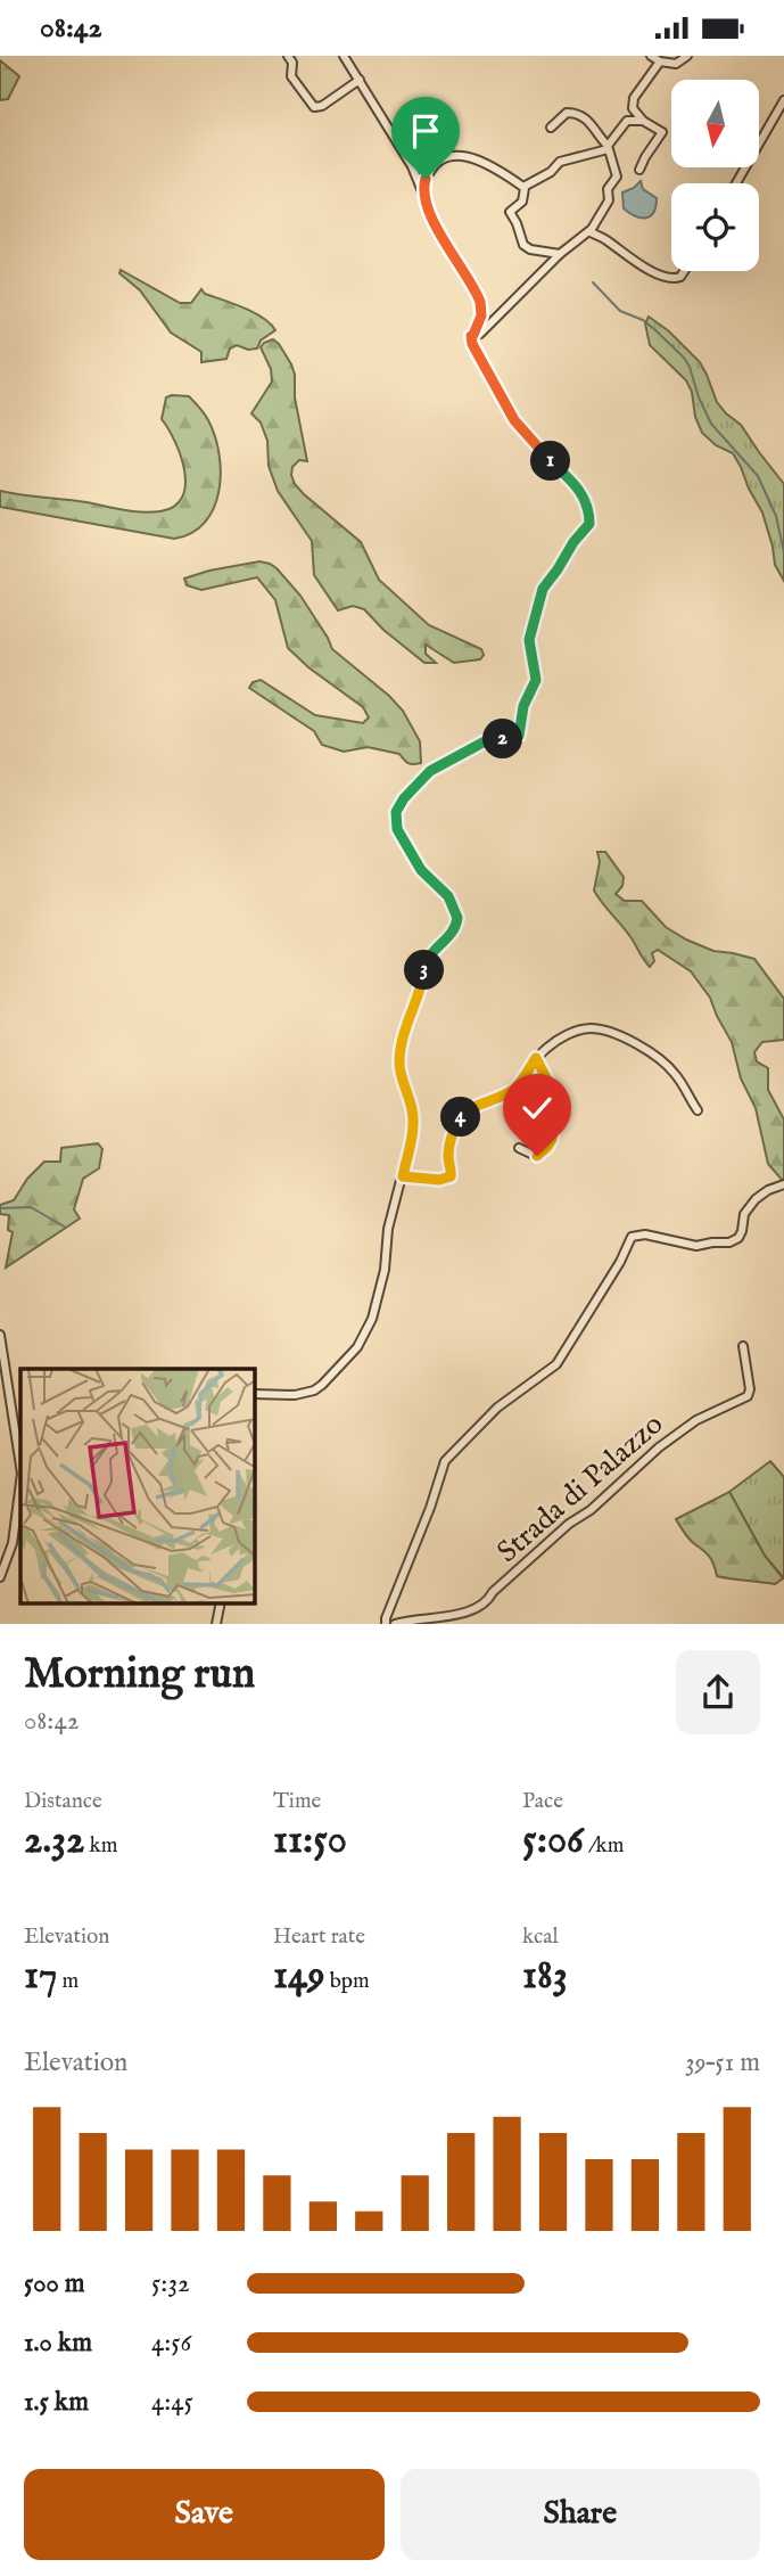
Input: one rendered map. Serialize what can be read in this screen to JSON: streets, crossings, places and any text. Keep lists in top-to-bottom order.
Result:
{
  "streets": {
    "street": ["Strada di Palazzo"]
  },
  "north": "bottom",
  "page": {
    "status": "08:42",
    "pins": [
      "1",
      "2",
      "3",
      "4"
    ],
    "heading": ["Morning run", "08:42"],
    "stats": [
      ["Distance", "2.32 km"],
      ["Time", "11:50"],
      ["Pace", "5:06 /km"],
      ["Elevation", "17 m"],
      ["Heart rate", "149 bpm"],
      ["kcal", "183"]
    ],
    "chart": ["Elevation", "39–51 m"],
    "list": [
      {
        "name": "500 m",
        "note": "5:32"
      },
      {
        "name": "1.0 km",
        "note": "4:56"
      },
      {
        "name": "1.5 km",
        "note": "4:45"
      }
    ],
    "buttons": ["Save", "Share"]
  }
}
